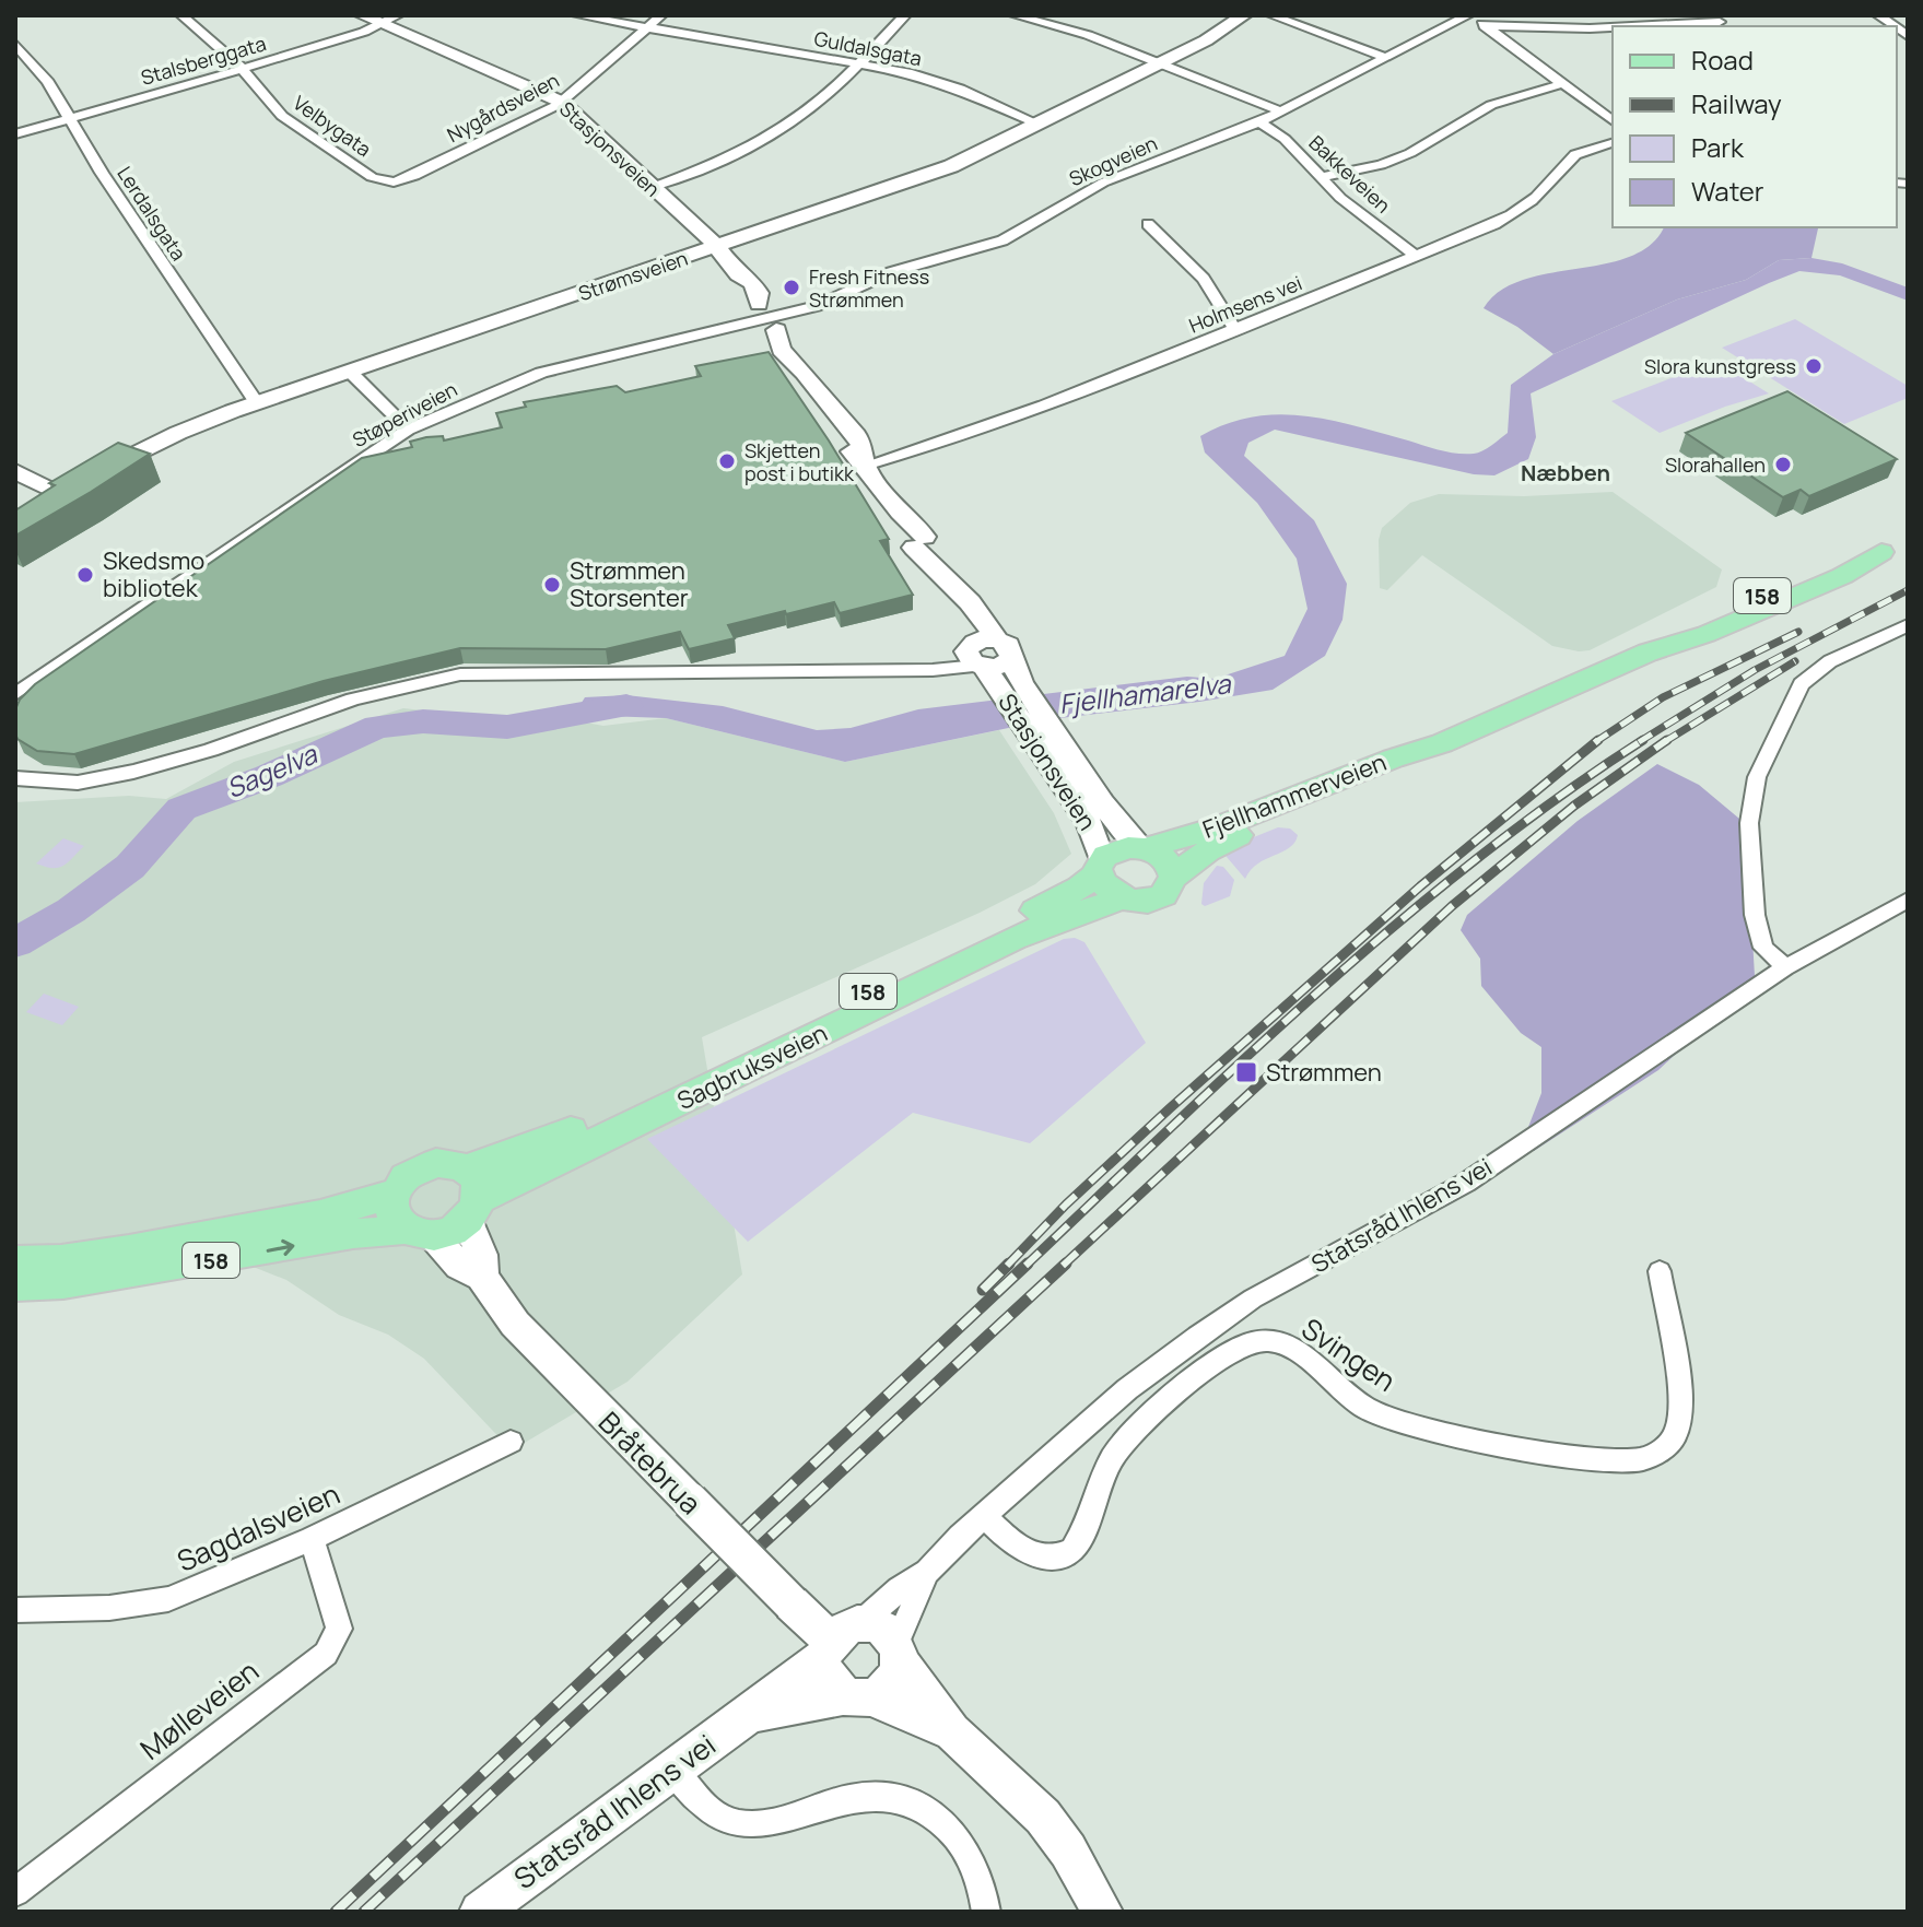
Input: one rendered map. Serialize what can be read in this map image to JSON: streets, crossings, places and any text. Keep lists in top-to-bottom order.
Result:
{
  "streets": {
    "main road": [
      "Stasjonsveien",
      "Strømsveien",
      "158",
      "Fjellhammerveien",
      "Sagbruksveien",
      "Statsråd Ihlens vei",
      "Bråtebrua"
    ],
    "street": [
      "Guldalsgata",
      "Stalsberggata",
      "Nygårdsveien",
      "Velbygata",
      "Skogveien",
      "Bakkeveien",
      "Lerdalsgata",
      "Holmsens vei",
      "Støperiveien",
      "Svingen",
      "Sagdalsveien",
      "Mølleveien"
    ]
  },
  "crossings": [
    ["Guldalsgata", "Nygårdsveien"],
    ["Guldalsgata", "Strømsveien"],
    ["Stalsberggata", "Velbygata"],
    ["Stalsberggata", "Stasjonsveien"],
    ["Stalsberggata", "Lerdalsgata"],
    ["Nygårdsveien", "Velbygata"],
    ["Nygårdsveien", "Stasjonsveien"],
    ["Stasjonsveien", "Skogveien"],
    ["Stasjonsveien", "Strømsveien"],
    ["Stasjonsveien", "Holmsens vei"],
    ["Stasjonsveien", "Støperiveien"],
    ["Stasjonsveien", "158"],
    ["Stasjonsveien", "Fjellhammerveien"],
    ["Stasjonsveien", "Sagbruksveien"],
    ["Skogveien", "Bakkeveien"],
    ["Skogveien", "Støperiveien"],
    ["Bakkeveien", "Holmsens vei"],
    ["Lerdalsgata", "Strømsveien"],
    ["158", "Fjellhammerveien"],
    ["158", "Sagbruksveien"],
    ["158", "Bråtebrua"],
    ["Fjellhammerveien", "Sagbruksveien"],
    ["Sagbruksveien", "Bråtebrua"],
    ["Statsråd Ihlens vei", "Svingen"],
    ["Statsråd Ihlens vei", "Bråtebrua"],
    ["Sagdalsveien", "Mølleveien"]
  ],
  "districts": ["Næbben"],
  "water": ["Fjellhamarelva", "Sagelva"],
  "places": {
    "other": [
      "Fresh Fitness Strømmen",
      "Slora kunstgress",
      "Skjetten post i butikk",
      "Slorahallen",
      "Skedsmo bibliotek",
      "Strømmen Storsenter"
    ],
    "transit": ["Strømmen"]
  },
  "legend": [
    "Road",
    "Railway",
    "Park",
    "Water"
  ]
}
